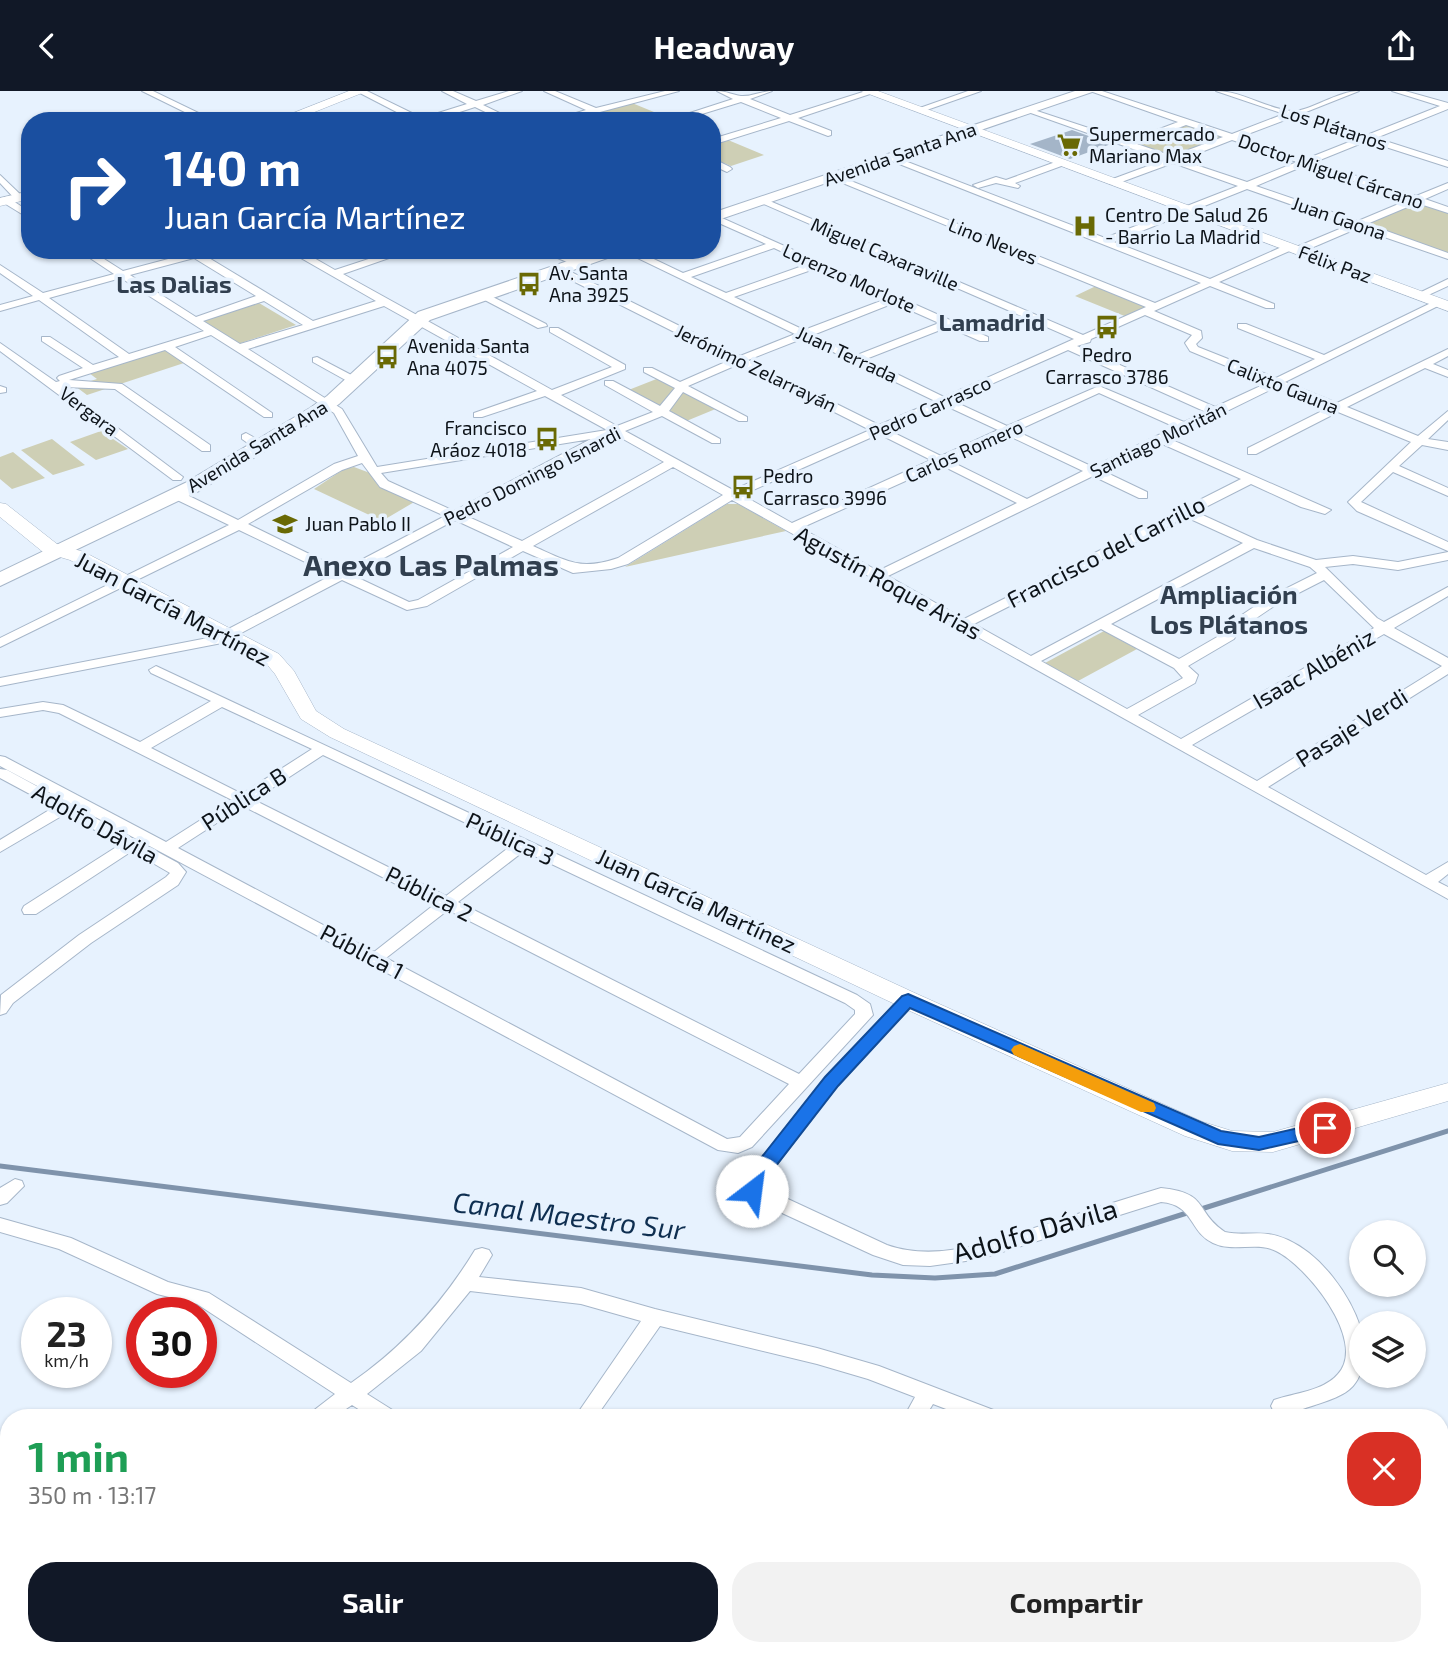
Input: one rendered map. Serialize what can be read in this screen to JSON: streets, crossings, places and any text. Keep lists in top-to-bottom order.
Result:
{
  "streets": {
    "main road": ["Avenida Santa Ana", "Félix Paz", "Juan García Martínez"],
    "street": [
      "Los Plátanos",
      "Doctor Miguel Cárcano",
      "Juan Gaona",
      "Lino Neves",
      "Miguel Caxaraville",
      "Lorenzo Morlote",
      "Juan Terrada",
      "Jerónimo Zelarrayán",
      "Calixto Gauna",
      "Pedro Carrasco",
      "Vergara",
      "Santiago Moritán",
      "Carlos Romero",
      "Pedro Domingo Isnardi",
      "Francisco del Carrillo",
      "Agustín Roque Arias",
      "Isaac Albéniz",
      "Pasaje Verdi",
      "Pública B",
      "Adolfo Dávila",
      "Pública 3",
      "Pública 2",
      "Pública 1"
    ]
  },
  "crossings": [
    ["Avenida Santa Ana", "Juan Gaona"],
    ["Avenida Santa Ana", "Lino Neves"],
    ["Avenida Santa Ana", "Miguel Caxaraville"],
    ["Avenida Santa Ana", "Félix Paz"],
    ["Avenida Santa Ana", "Jerónimo Zelarrayán"],
    ["Avenida Santa Ana", "Vergara"],
    ["Avenida Santa Ana", "Agustín Roque Arias"],
    ["Avenida Santa Ana", "Juan García Martínez"],
    ["Doctor Miguel Cárcano", "Pedro Carrasco"],
    ["Juan Gaona", "Pedro Carrasco"],
    ["Lino Neves", "Calixto Gauna"],
    ["Lino Neves", "Pedro Carrasco"],
    ["Miguel Caxaraville", "Pedro Carrasco"],
    ["Félix Paz", "Pedro Carrasco"],
    ["Félix Paz", "Santiago Moritán"],
    ["Juan Terrada", "Pedro Carrasco"],
    ["Juan Terrada", "Santiago Moritán"],
    ["Juan Terrada", "Carlos Romero"],
    ["Jerónimo Zelarrayán", "Pedro Carrasco"],
    ["Jerónimo Zelarrayán", "Santiago Moritán"],
    ["Jerónimo Zelarrayán", "Carlos Romero"],
    ["Calixto Gauna", "Pedro Carrasco"],
    ["Calixto Gauna", "Santiago Moritán"],
    ["Pedro Carrasco", "Vergara"],
    ["Pedro Carrasco", "Agustín Roque Arias"],
    ["Vergara", "Pedro Domingo Isnardi"],
    ["Santiago Moritán", "Carlos Romero"],
    ["Santiago Moritán", "Agustín Roque Arias"],
    ["Carlos Romero", "Agustín Roque Arias"],
    ["Pedro Domingo Isnardi", "Agustín Roque Arias"],
    ["Pedro Domingo Isnardi", "Juan García Martínez"],
    ["Francisco del Carrillo", "Agustín Roque Arias"],
    ["Agustín Roque Arias", "Isaac Albéniz"],
    ["Agustín Roque Arias", "Pasaje Verdi"],
    ["Juan García Martínez", "Adolfo Dávila"],
    ["Pública B", "Pública 3"],
    ["Pública B", "Pública 2"],
    ["Pública B", "Pública 1"],
    ["Pública 3", "Pública 2"],
    ["Pública 3", "Pública 1"],
    ["Pública 2", "Pública 1"]
  ],
  "districts": [
    "Las Dalias",
    "Lamadrid",
    "Anexo Las Palmas",
    "Ampliación Los Plátanos"
  ],
  "water": ["Canal Maestro Sur"],
  "places": {
    "supermarket": ["Supermercado Mariano Max"],
    "hospital": ["Centro De Salud 26 - Barrio La Madrid"],
    "bus stop": [
      "Av. Santa Ana 3925",
      "Pedro Carrasco 3786",
      "Avenida Santa Ana 4075",
      "Francisco Aráoz 4018",
      "Pedro Carrasco 3996"
    ],
    "school or university": ["Juan Pablo II"]
  },
  "page": {
    "header": "Headway",
    "turn": ["140 m", "Juan García Martínez"],
    "speed": "23 km/h",
    "limit": "30",
    "heading": ["1 min", "350 m · 13:17"],
    "buttons": ["Salir", "Compartir"]
  }
}
